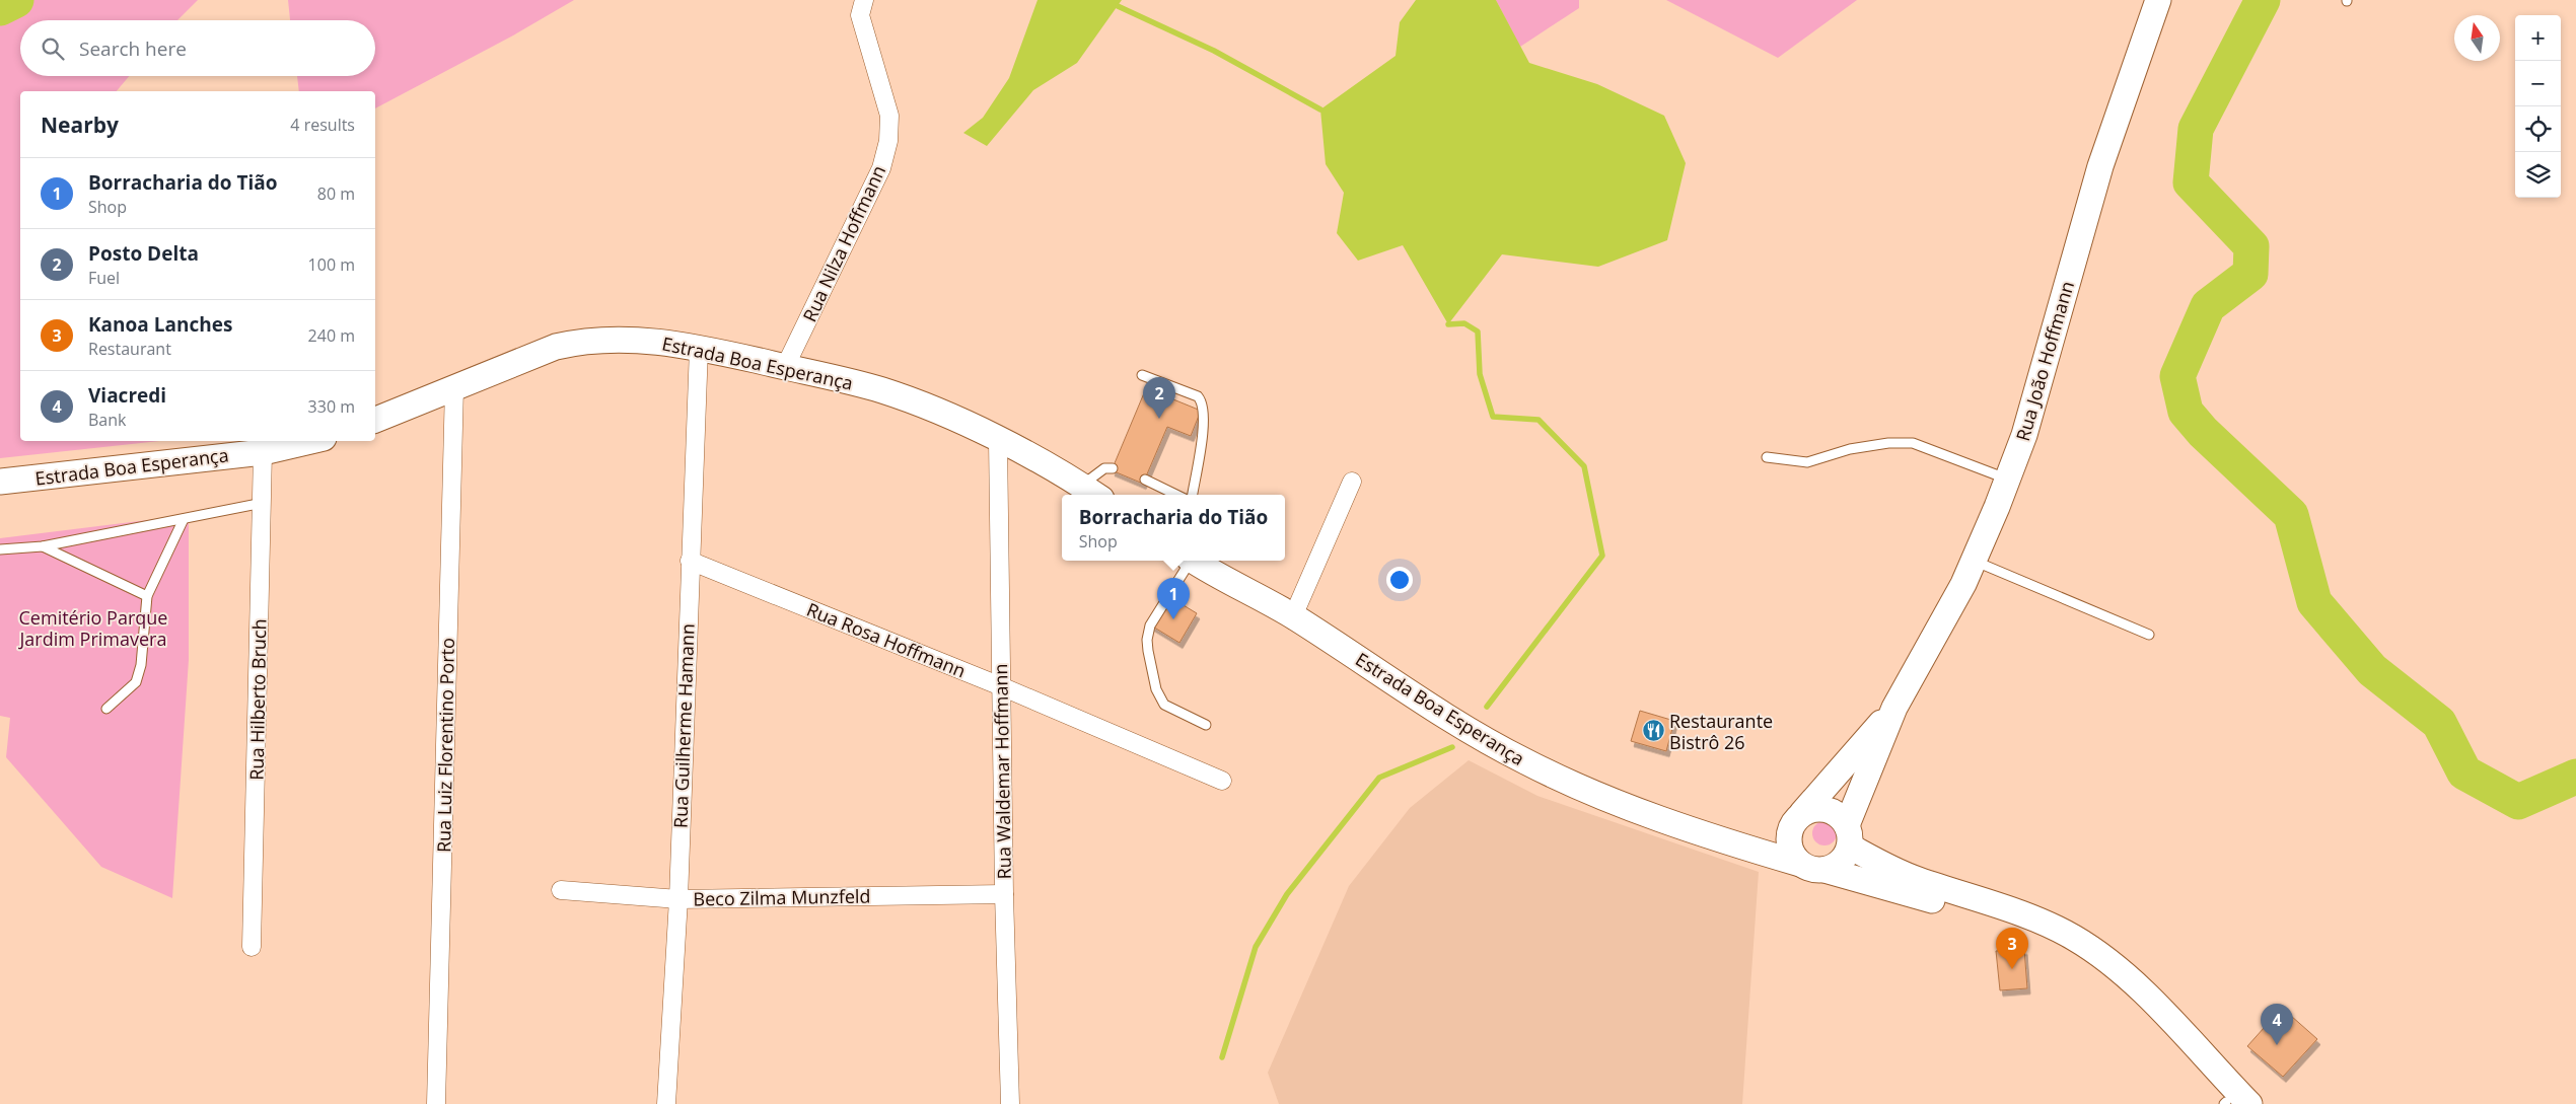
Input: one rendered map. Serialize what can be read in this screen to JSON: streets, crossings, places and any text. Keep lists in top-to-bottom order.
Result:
{
  "streets": {
    "street": [
      "Rua Nilza Hoffmann",
      "Rua João Hoffmann",
      "Estrada Boa Esperança",
      "Rua Rosa Hoffmann",
      "Rua Hilberto Bruch",
      "Rua Guilherme Hamann",
      "Rua Luiz Florentino Porto",
      "Rua Waldemar Hoffmann",
      "Beco Zilma Munzfeld"
    ]
  },
  "crossings": [
    ["Rua Nilza Hoffmann", "Estrada Boa Esperança"],
    ["Rua João Hoffmann", "Estrada Boa Esperança"],
    ["Estrada Boa Esperança", "Rua Hilberto Bruch"],
    ["Estrada Boa Esperança", "Rua Guilherme Hamann"],
    ["Estrada Boa Esperança", "Rua Luiz Florentino Porto"],
    ["Estrada Boa Esperança", "Rua Waldemar Hoffmann"],
    ["Rua Rosa Hoffmann", "Rua Guilherme Hamann"],
    ["Rua Rosa Hoffmann", "Rua Waldemar Hoffmann"],
    ["Rua Guilherme Hamann", "Beco Zilma Munzfeld"],
    ["Rua Waldemar Hoffmann", "Beco Zilma Munzfeld"]
  ],
  "parks": ["Cemitério Parque Jardim Primavera"],
  "places": {
    "restaurant": ["Restaurante Bistrô 26"]
  },
  "north": "top",
  "page": {
    "map_buttons": ["+", "−"],
    "search": "Search here",
    "heading": ["Nearby", "4 results"],
    "list": [
      {
        "mark": "1",
        "name": "Borracharia do Tião",
        "note": "Shop",
        "value": "80 m"
      },
      {
        "mark": "2",
        "name": "Posto Delta",
        "note": "Fuel",
        "value": "100 m"
      },
      {
        "mark": "3",
        "name": "Kanoa Lanches",
        "note": "Restaurant",
        "value": "240 m"
      },
      {
        "mark": "4",
        "name": "Viacredi",
        "note": "Bank",
        "value": "330 m"
      }
    ],
    "pins": [
      "2",
      "1",
      "3",
      "4"
    ],
    "popup": ["Borracharia do Tião", "Shop"]
  }
}
